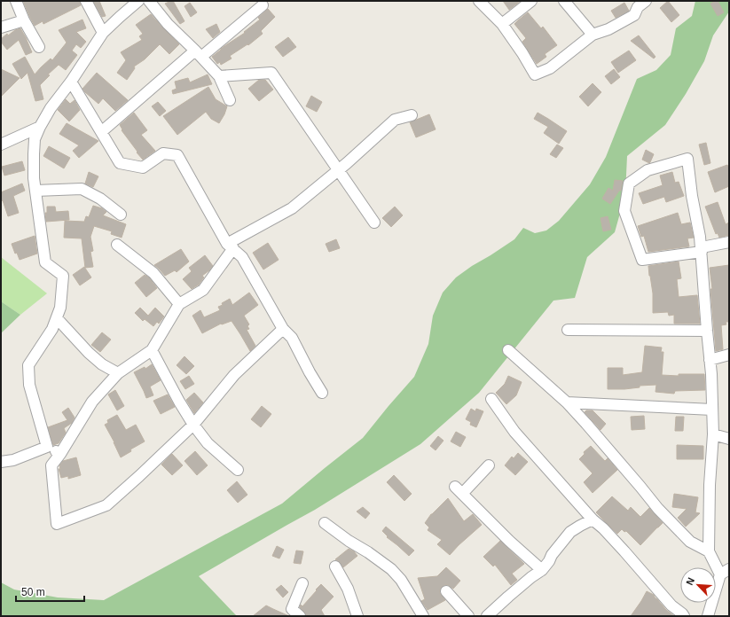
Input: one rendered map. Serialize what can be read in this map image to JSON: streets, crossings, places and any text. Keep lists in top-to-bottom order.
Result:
{
  "scale_bar": "50 m",
  "north": "top left"
}
